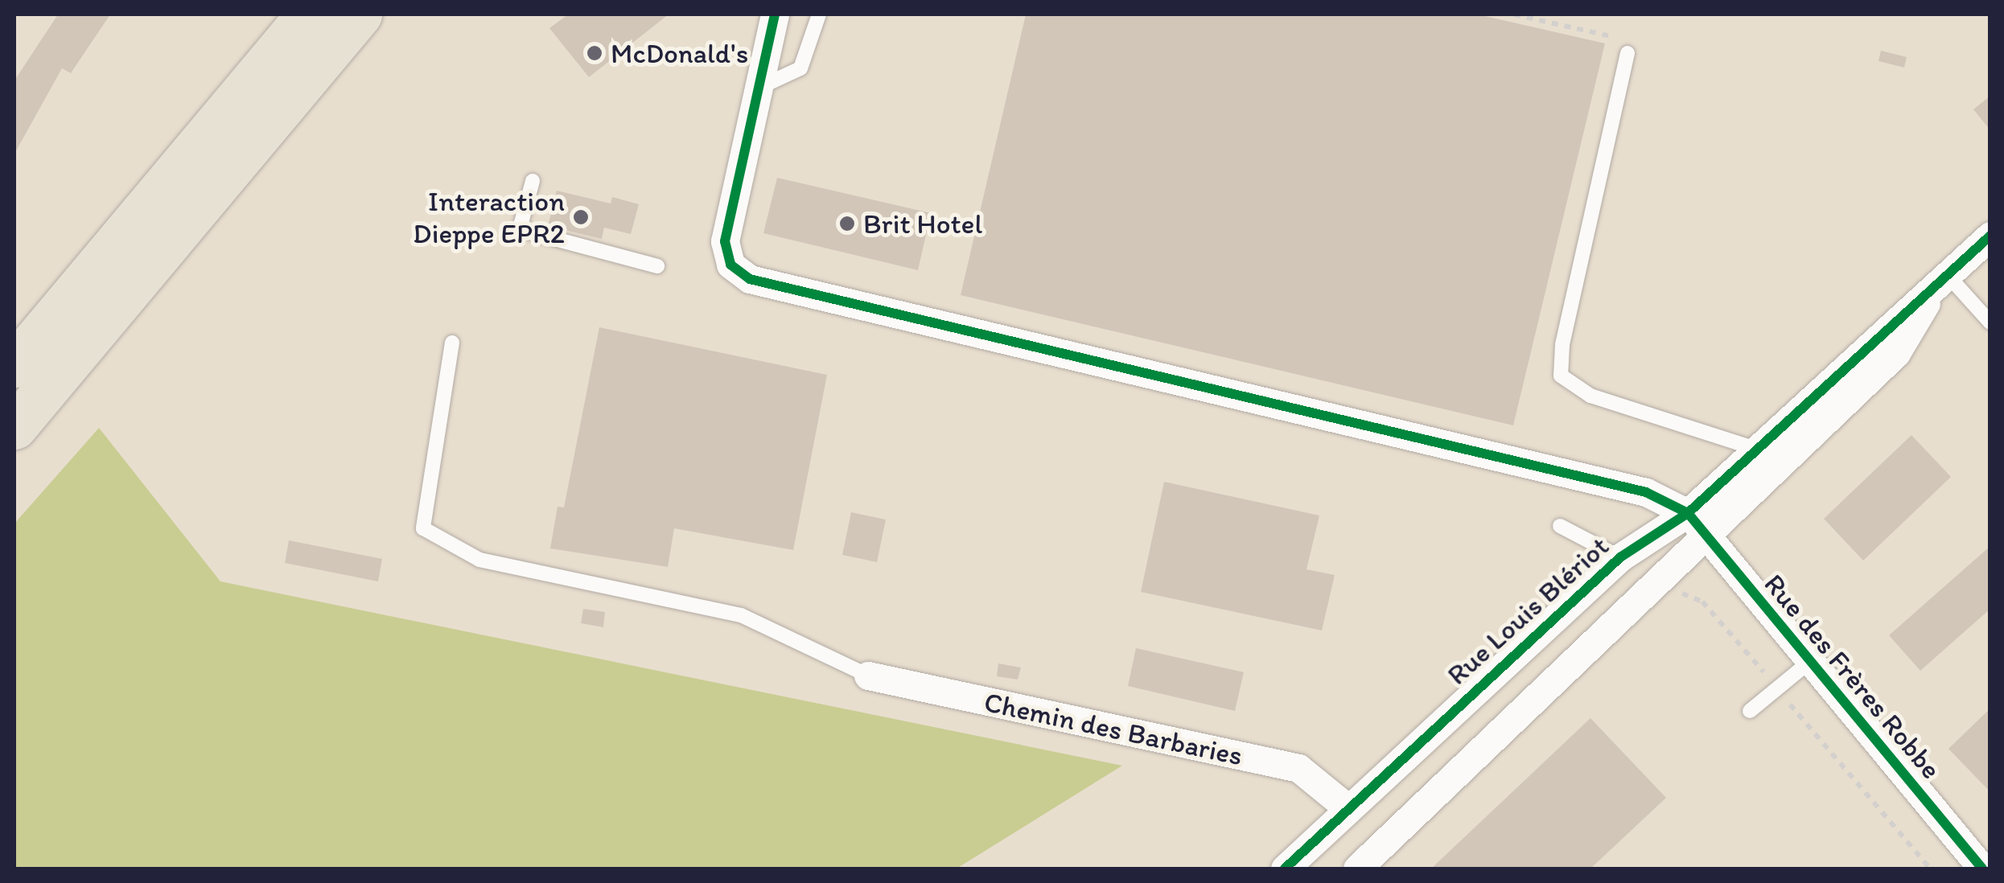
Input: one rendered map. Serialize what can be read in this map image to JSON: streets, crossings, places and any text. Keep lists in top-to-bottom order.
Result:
{
  "streets": {
    "street": ["Rue Louis Blériot", "Rue des Frères Robbe", "Chemin des Barbaries"]
  },
  "crossings": [
    ["Rue Louis Blériot", "Rue des Frères Robbe"],
    ["Rue Louis Blériot", "Chemin des Barbaries"]
  ],
  "places": ["McDonald's", "Interaction Dieppe EPR2", "Brit Hotel"]
}
